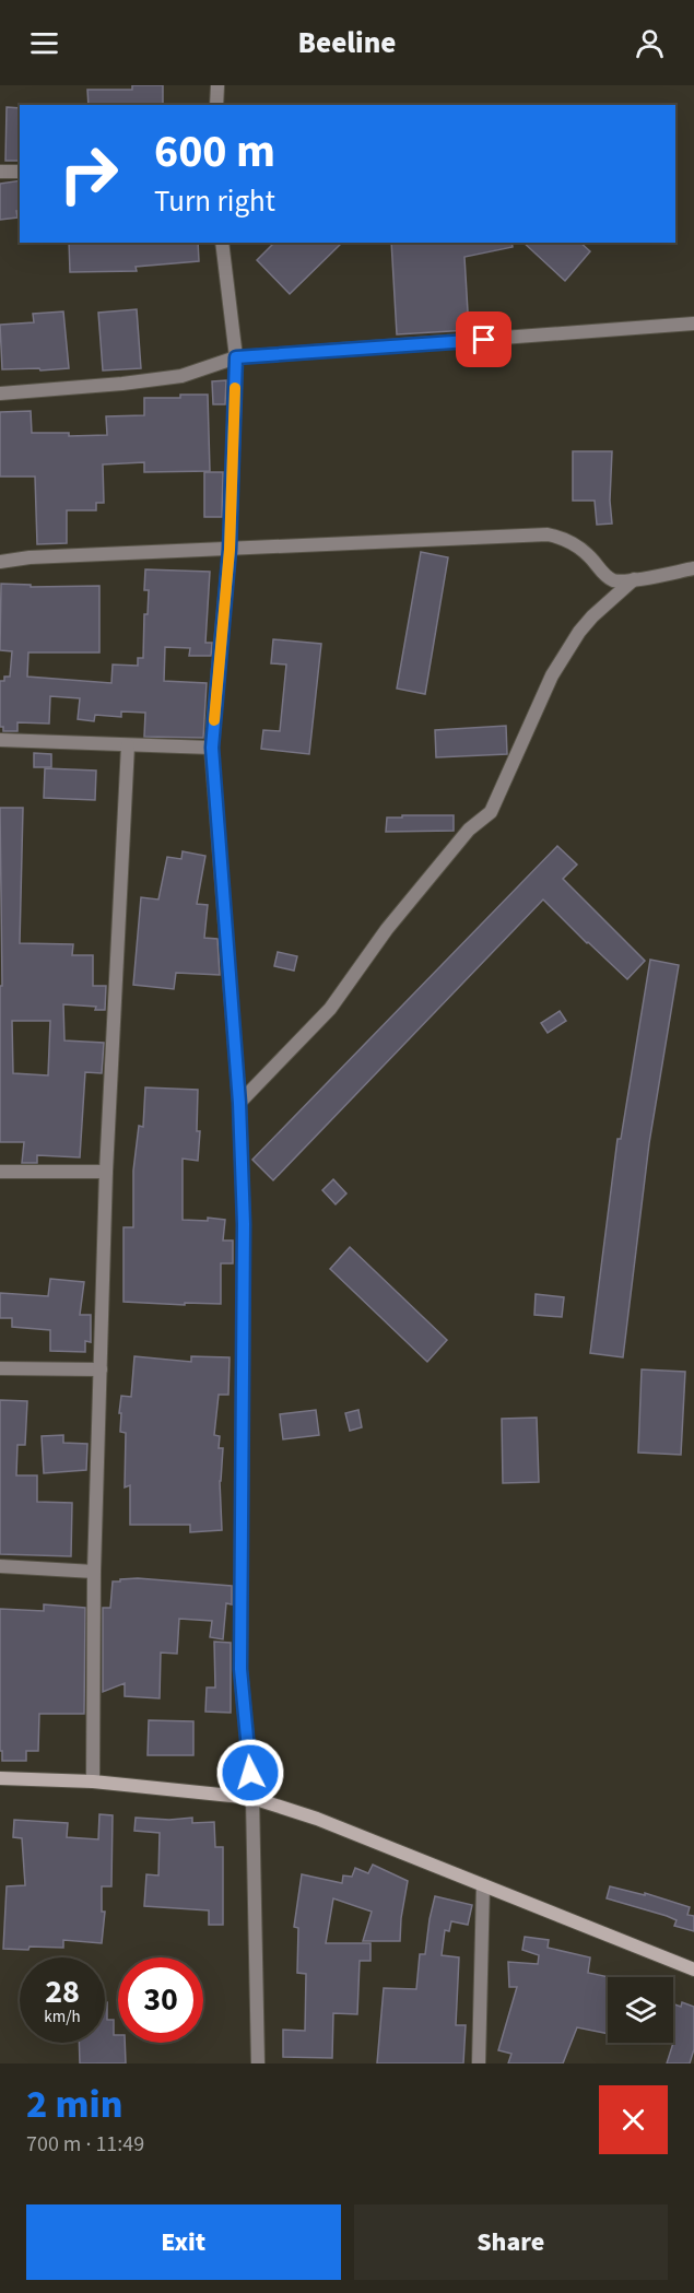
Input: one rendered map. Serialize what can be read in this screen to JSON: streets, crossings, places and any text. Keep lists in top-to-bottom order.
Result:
{
  "page": {
    "header": "Beeline",
    "turn": ["600 m", "Turn right"],
    "speed": "28 km/h",
    "limit": "30",
    "heading": ["2 min", "700 m · 11:49"],
    "buttons": ["Exit", "Share"]
  }
}
